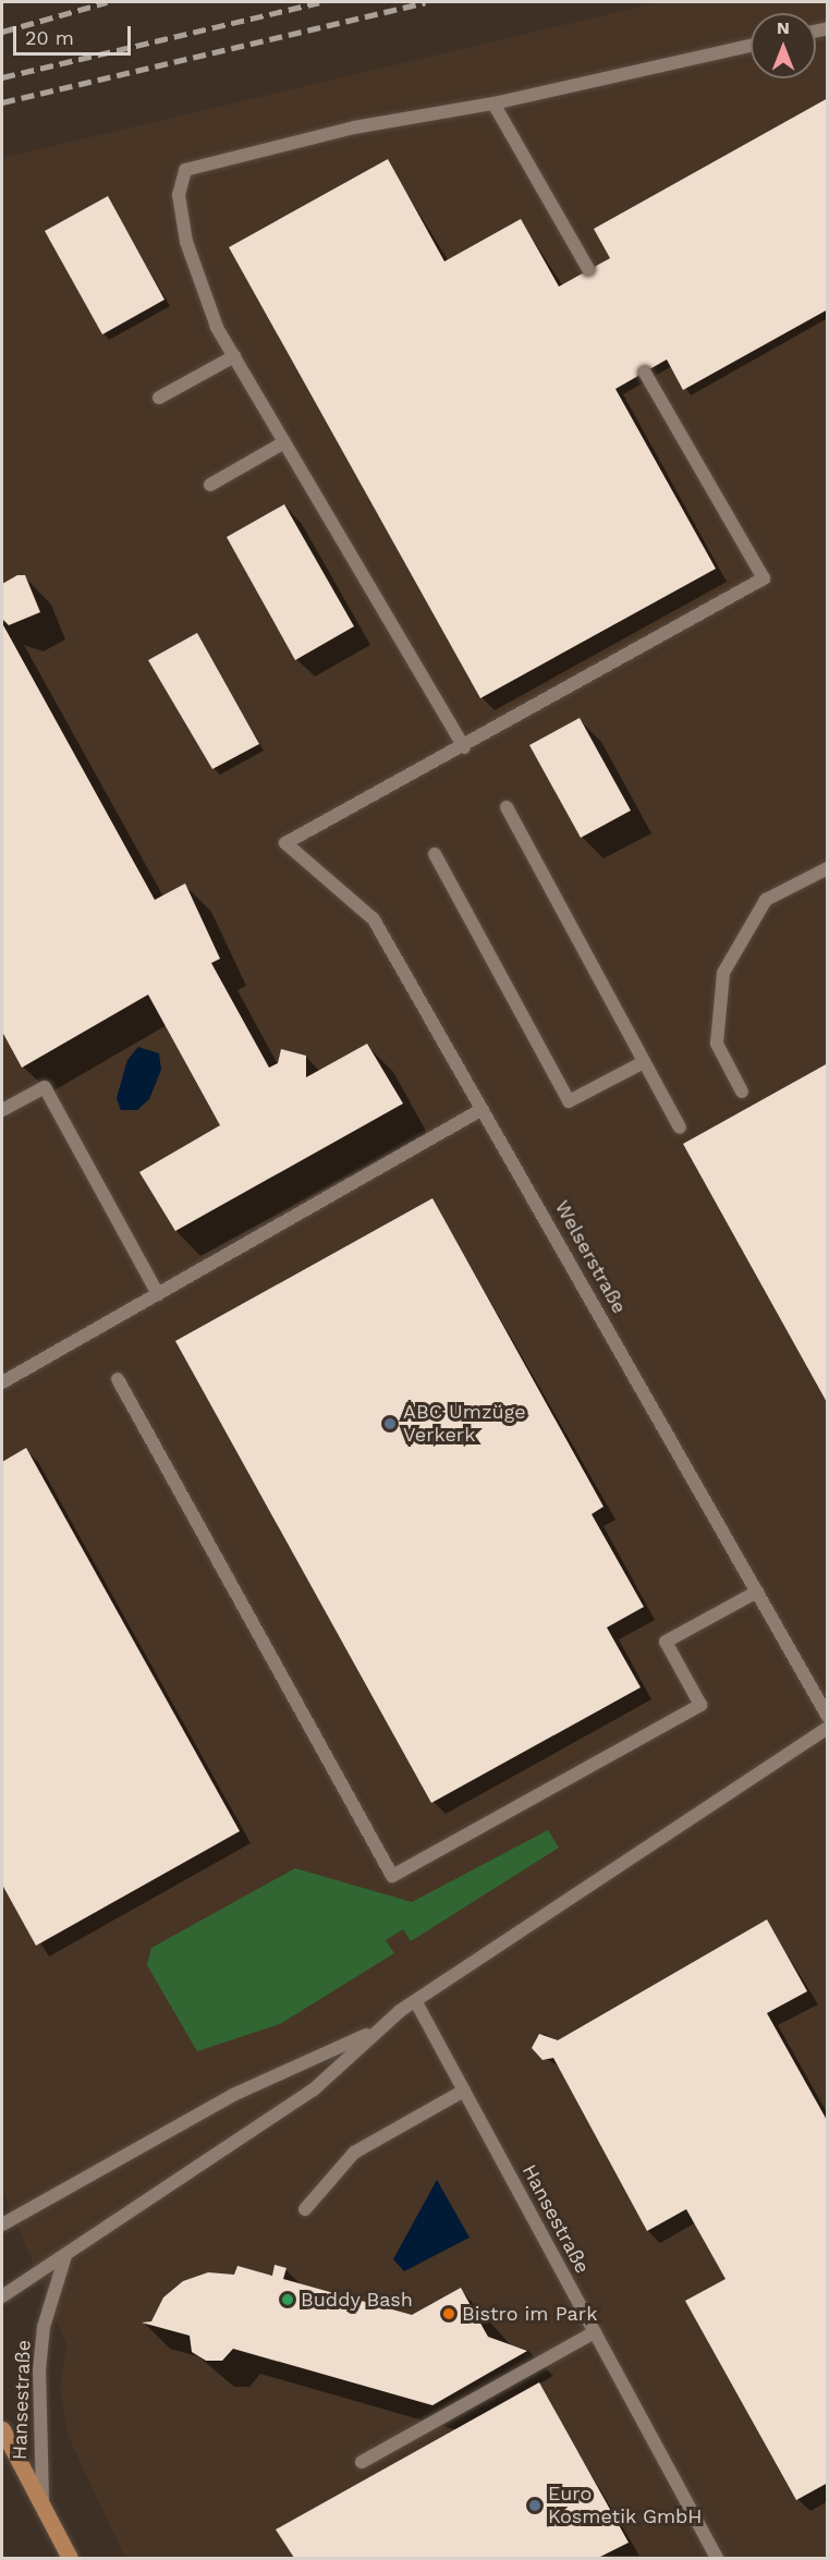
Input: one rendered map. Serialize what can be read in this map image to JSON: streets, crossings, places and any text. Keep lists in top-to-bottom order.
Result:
{
  "streets": {
    "street": ["Welserstraße", "Hansestraße"]
  },
  "places": [
    "ABC Umzüge Verkerk",
    "Buddy Bash",
    "Bistro im Park",
    "Euro Kosmetik GmbH"
  ],
  "scale_bar": "20 m",
  "north": "top"
}
